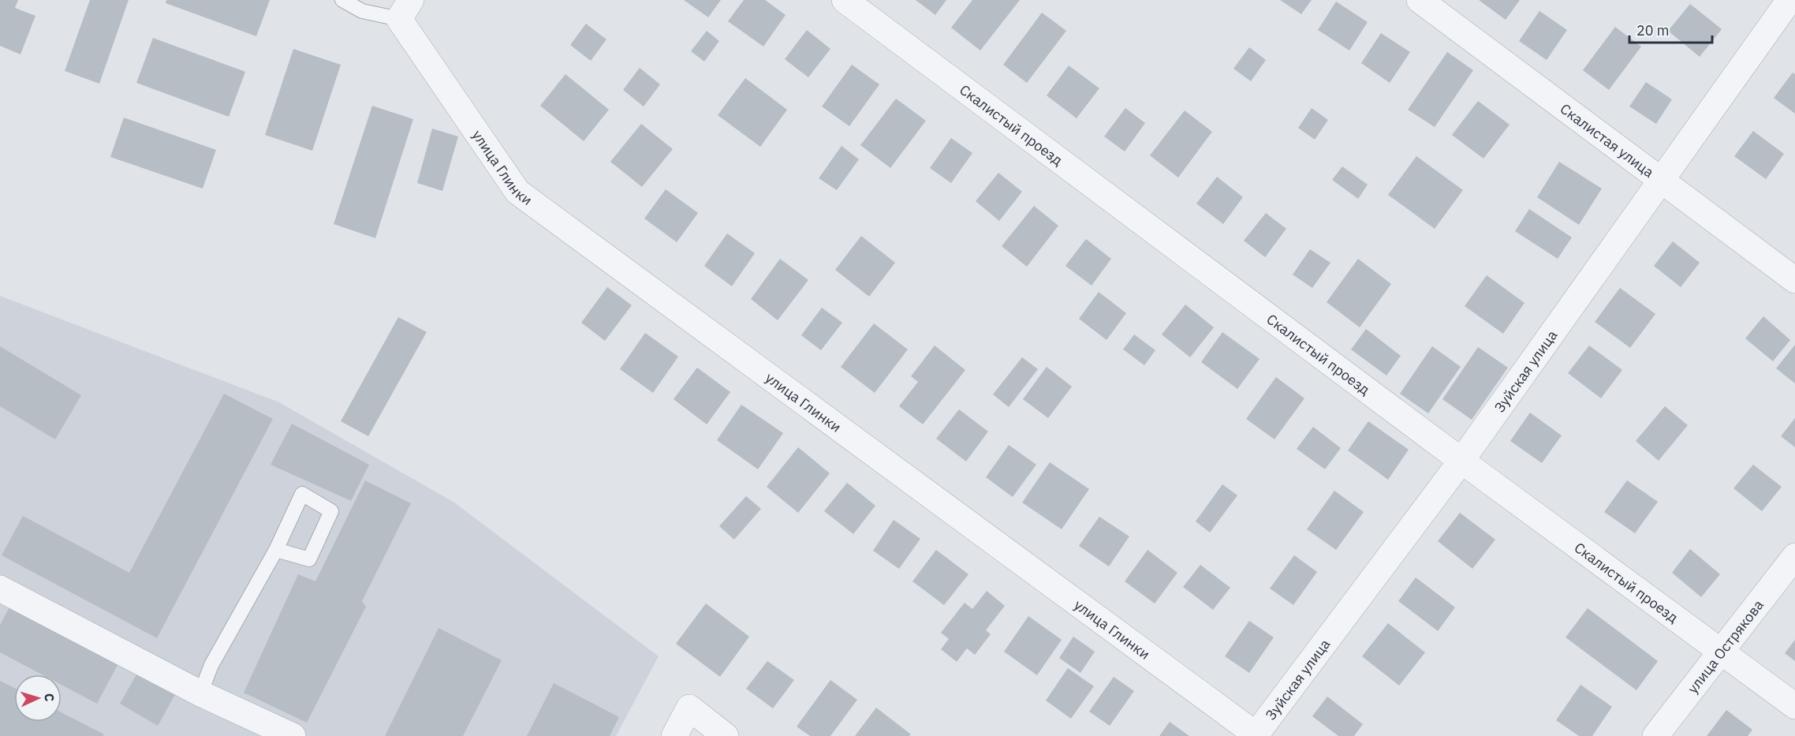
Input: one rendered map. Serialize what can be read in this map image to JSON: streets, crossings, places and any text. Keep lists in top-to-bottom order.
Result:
{
  "streets": {
    "street": [
      "Скалистый проезд",
      "Скалистая улица",
      "улица Глинки",
      "Зуйская улица",
      "улица Острякова"
    ]
  },
  "crossings": [
    ["Скалистый проезд", "Зуйская улица"],
    ["Скалистый проезд", "улица Острякова"],
    ["Скалистая улица", "Зуйская улица"],
    ["улица Глинки", "Зуйская улица"]
  ],
  "scale_bar": "20 m",
  "north": "right"
}
